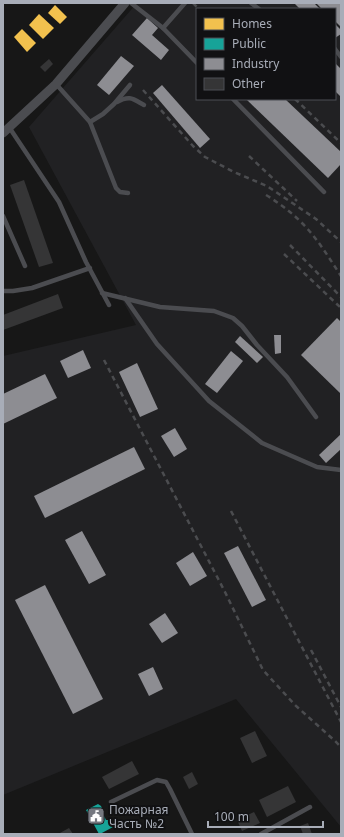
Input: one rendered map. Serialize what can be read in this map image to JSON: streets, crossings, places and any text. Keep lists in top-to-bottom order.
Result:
{
  "places": {
    "public building": ["Пожарная Часть №2"]
  },
  "legend": [
    "Homes",
    "Public",
    "Industry",
    "Other"
  ],
  "scale_bar": "100 m"
}
